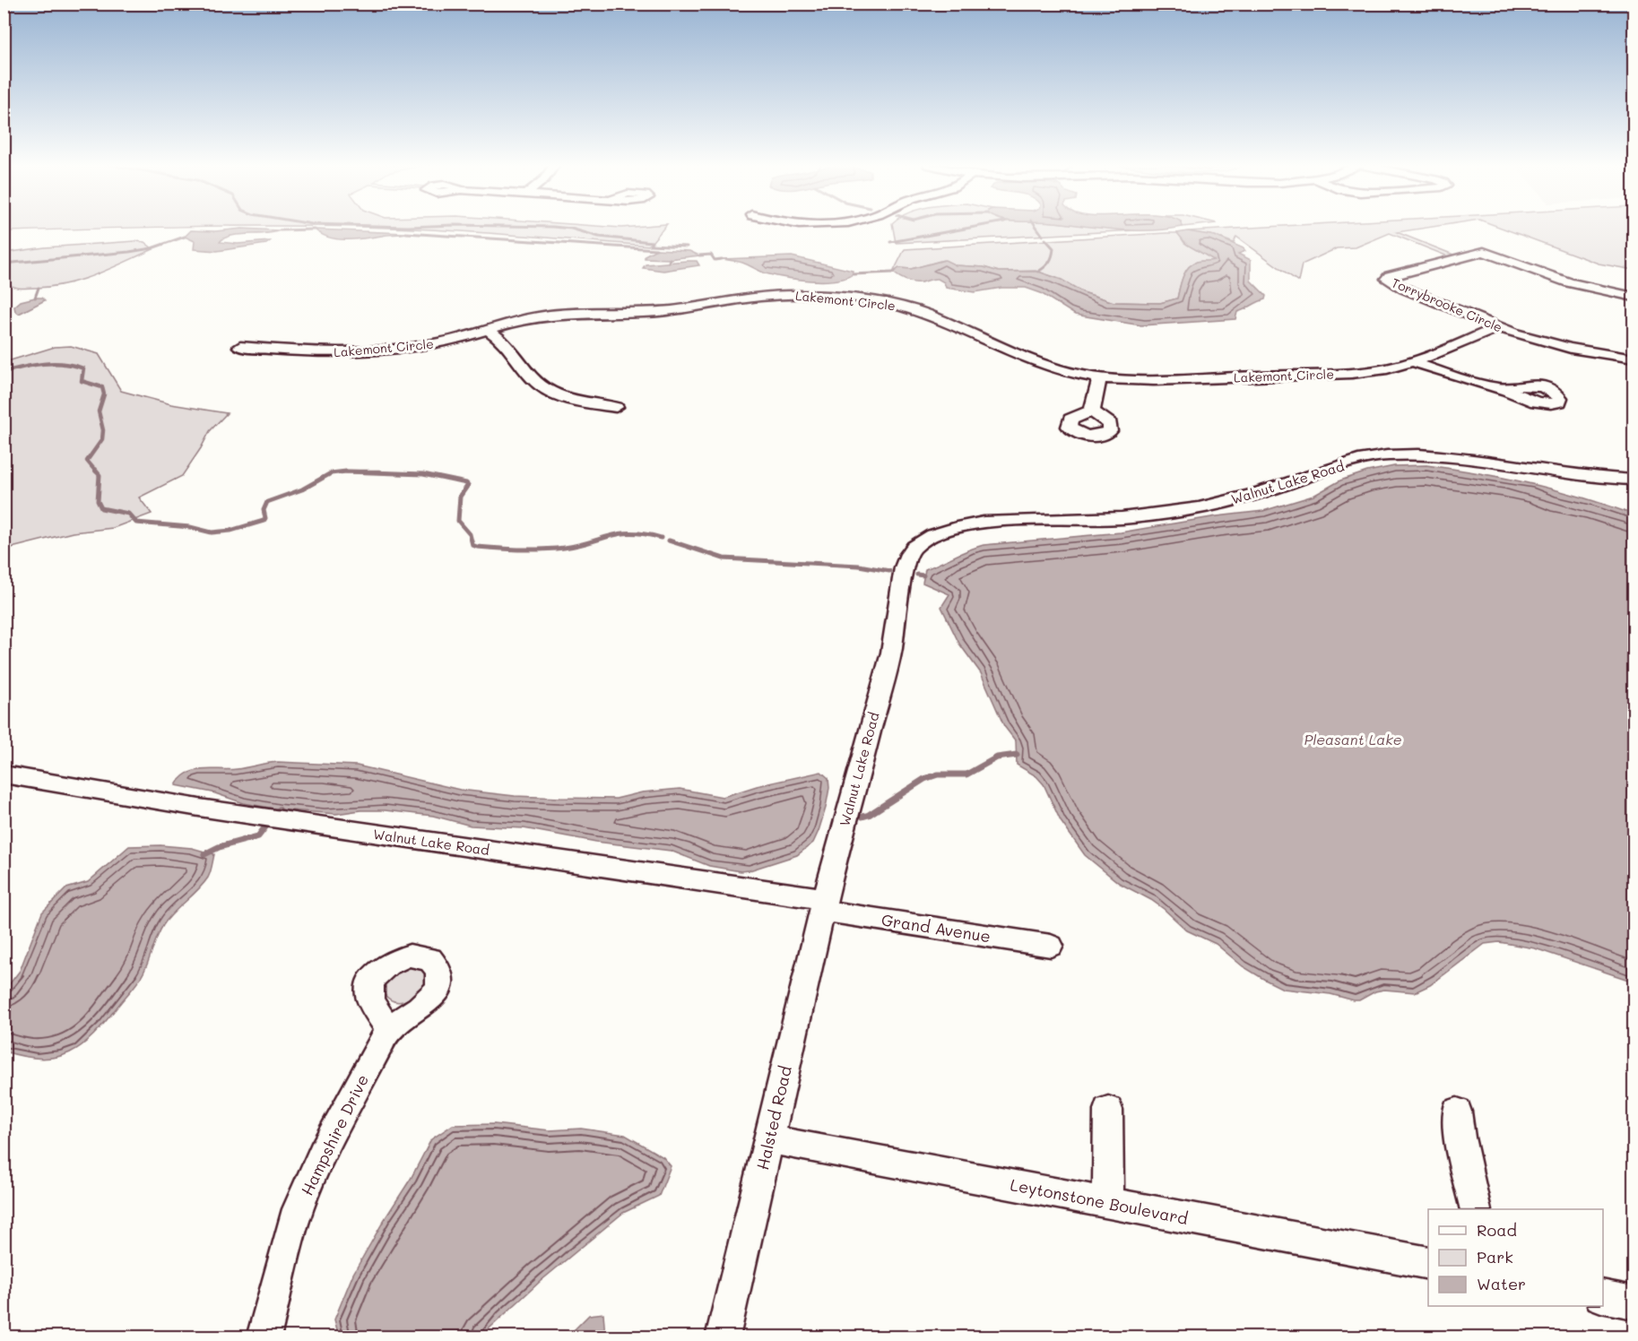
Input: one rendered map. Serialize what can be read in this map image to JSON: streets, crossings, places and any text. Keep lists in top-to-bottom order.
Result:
{
  "streets": {
    "street": [
      "Lakemont Circle",
      "Torrybrooke Circle",
      "Walnut Lake Road",
      "Grand Avenue",
      "Halsted Road",
      "Hampshire Drive",
      "Leytonstone Boulevard"
    ]
  },
  "crossings": [
    ["Lakemont Circle", "Torrybrooke Circle"],
    ["Walnut Lake Road", "Grand Avenue"],
    ["Walnut Lake Road", "Halsted Road"],
    ["Grand Avenue", "Halsted Road"],
    ["Halsted Road", "Leytonstone Boulevard"]
  ],
  "water": ["Pleasant Lake"],
  "legend": ["Road", "Park", "Water"]
}
